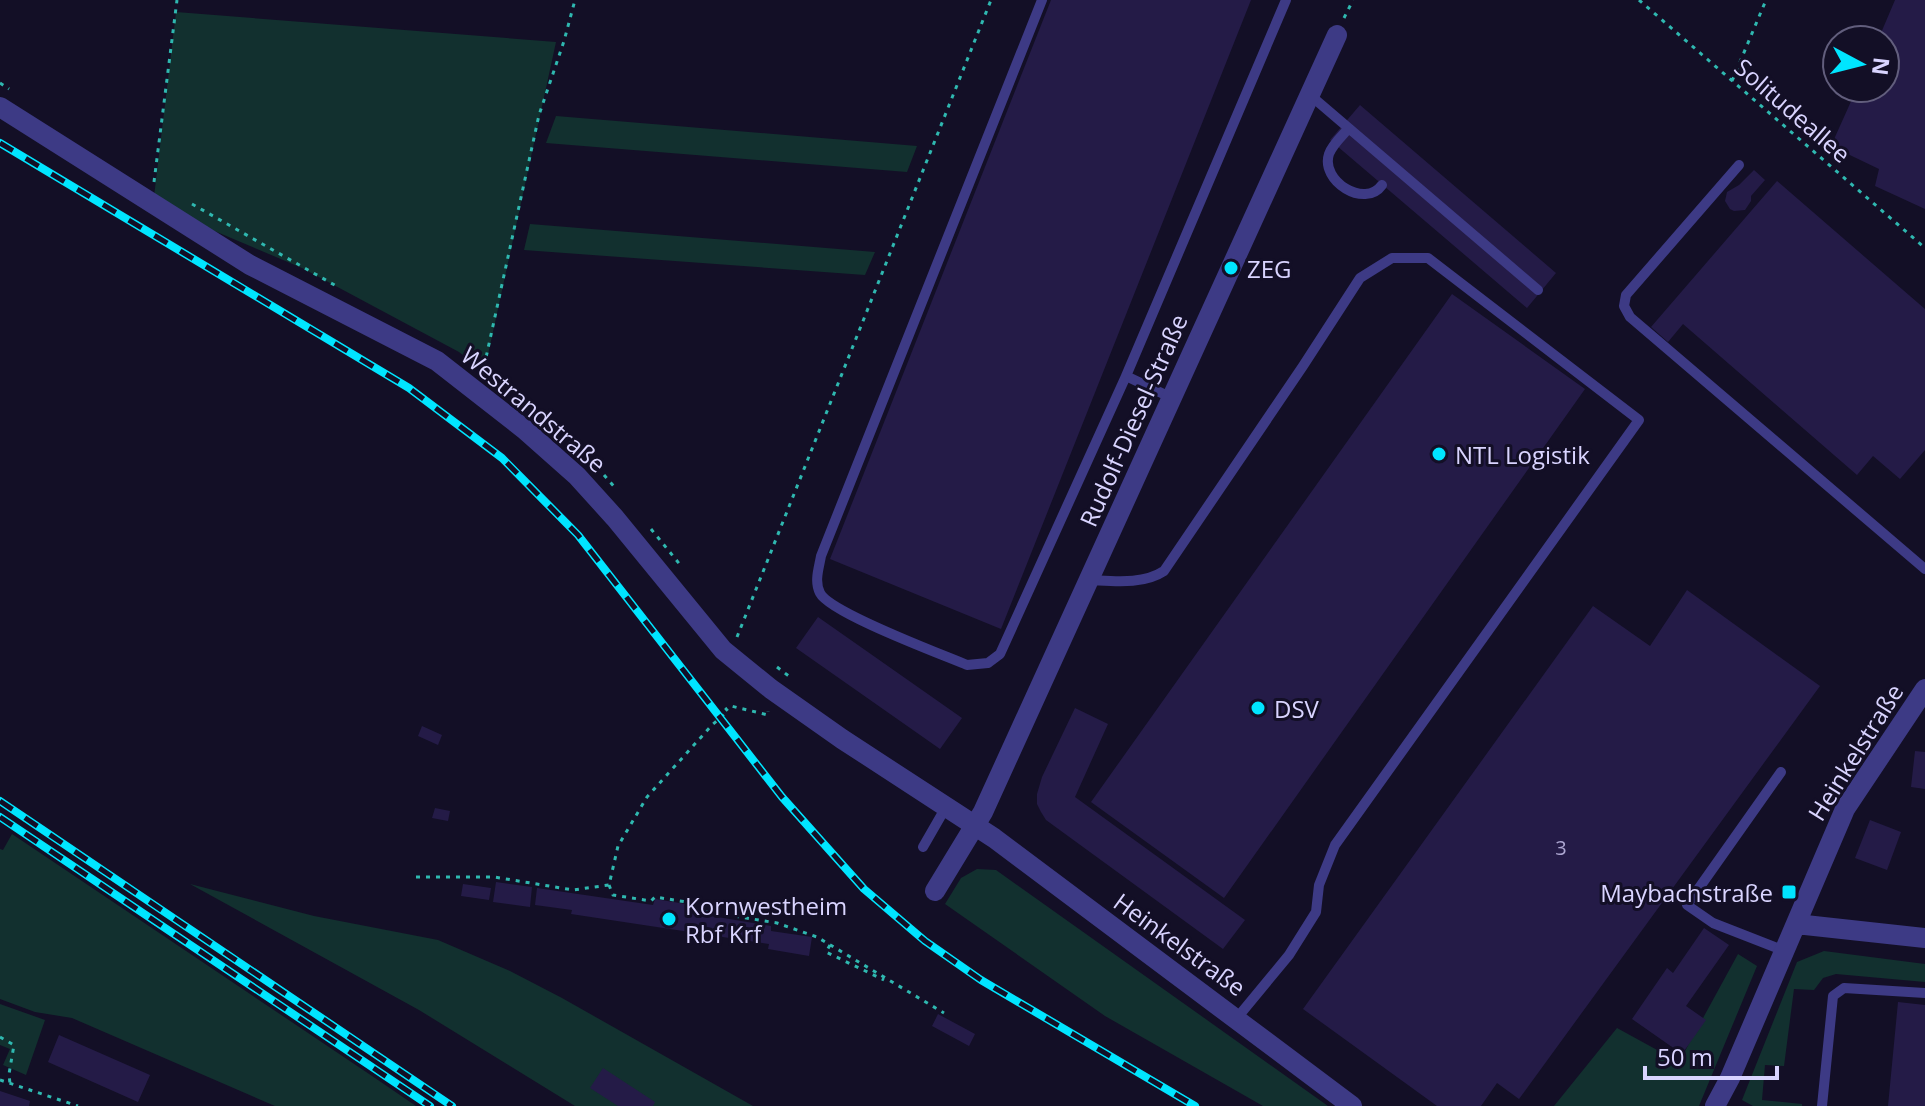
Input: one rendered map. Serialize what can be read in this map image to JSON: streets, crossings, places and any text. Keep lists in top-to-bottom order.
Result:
{
  "streets": {
    "street": ["Westrandstraße", "Rudolf-Diesel-Straße", "Heinkelstraße"],
    "path": ["Solitudeallee"]
  },
  "crossings": [
    ["Westrandstraße", "Rudolf-Diesel-Straße"],
    ["Westrandstraße", "Heinkelstraße"],
    ["Rudolf-Diesel-Straße", "Heinkelstraße"]
  ],
  "places": {
    "other": [
      "ZEG",
      "NTL Logistik",
      "DSV",
      "Kornwestheim Rbf Krf"
    ],
    "transit": ["Maybachstraße"]
  },
  "house_numbers": ["3"],
  "scale_bar": "50 m",
  "north": "right"
}
